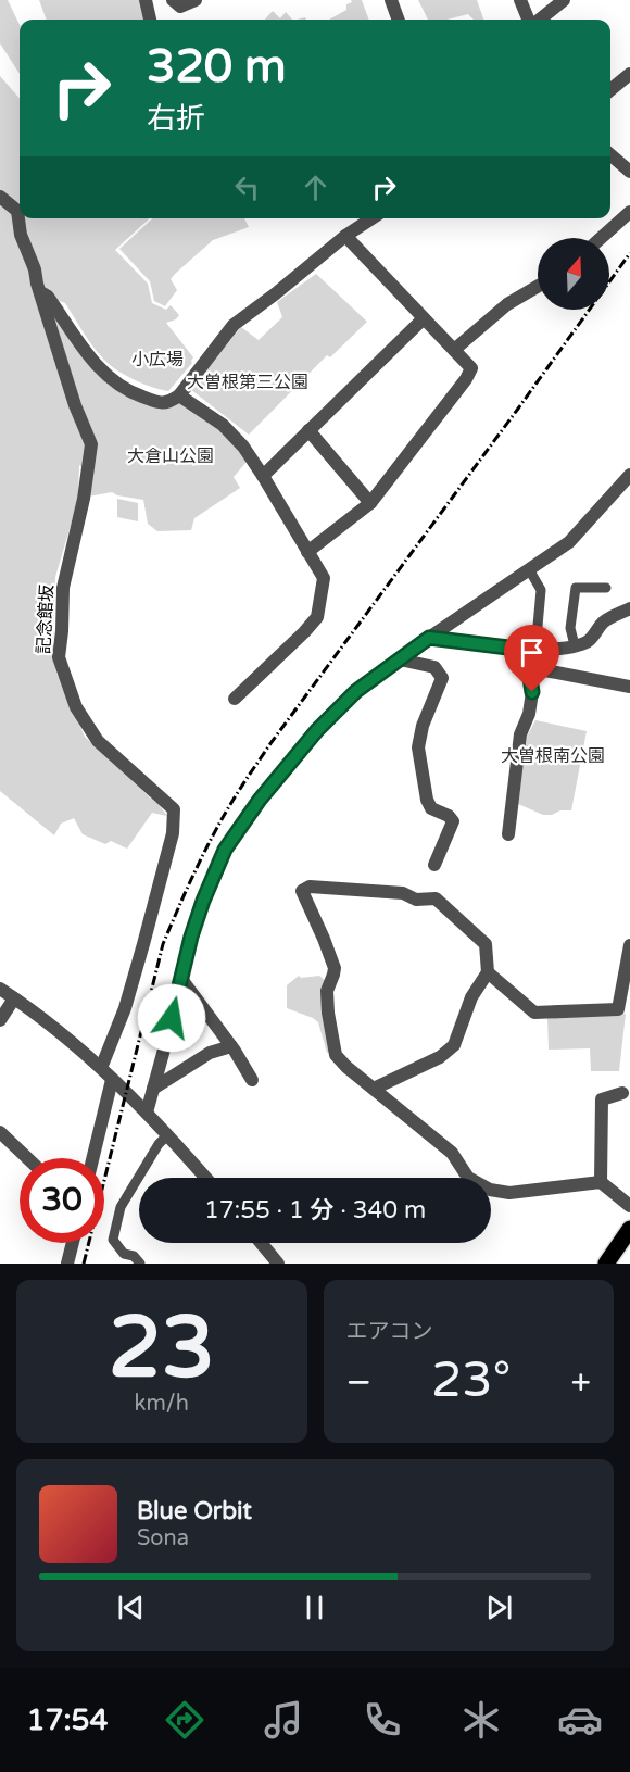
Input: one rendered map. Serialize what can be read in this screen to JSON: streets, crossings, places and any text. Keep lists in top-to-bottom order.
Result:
{
  "streets": {
    "street": ["記念館坂"]
  },
  "parks": [
    "小広場",
    "大曽根第三公園",
    "大倉山公園",
    "大曽根南公園"
  ],
  "north": "top",
  "page": {
    "turn": ["320 m", "右折"],
    "limit": "30",
    "trip": "17:55 · 1 分 · 340 m",
    "tile": [
      ["23", "km/h"],
      "エアコン"
    ],
    "heat": ["−", "23°", "+"],
    "song": ["Blue Orbit", "Sona"],
    "tabs": "17:54"
  }
}
